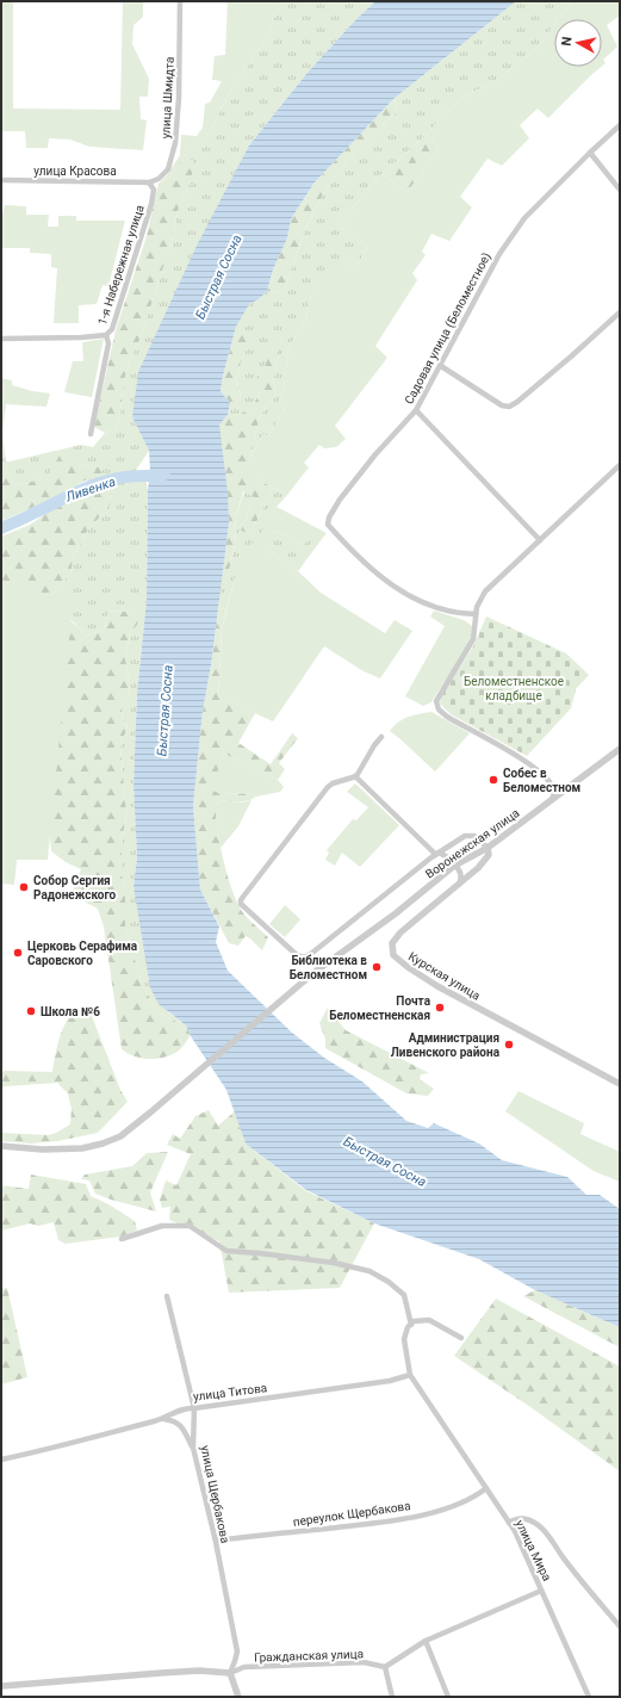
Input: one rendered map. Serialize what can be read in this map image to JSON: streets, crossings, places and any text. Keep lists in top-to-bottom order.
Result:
{
  "streets": {
    "street": [
      "улица Шмидта",
      "улица Красова",
      "1-я Набережная улица",
      "Садовая улица (Беломестное)",
      "Воронежская улица",
      "Курская улица",
      "улица Титова",
      "улица Щербакова",
      "переулок Щербакова",
      "улица Мира",
      "Гражданская улица"
    ]
  },
  "crossings": [
    ["улица Шмидта", "улица Красова"],
    ["улица Шмидта", "1-я Набережная улица"],
    ["улица Красова", "1-я Набережная улица"],
    ["Воронежская улица", "Курская улица"],
    ["улица Титова", "улица Щербакова"],
    ["улица Титова", "улица Мира"],
    ["улица Щербакова", "переулок Щербакова"],
    ["улица Щербакова", "Гражданская улица"],
    ["переулок Щербакова", "улица Мира"]
  ],
  "water": ["Быстрая Сосна", "Ливенка"],
  "parks": ["Беломестненское кладбище"],
  "places": [
    "Собес в Беломестном",
    "Собор Сергия Радонежского",
    "Церковь Серафима Саровского",
    "Библиотека в Беломестном",
    "Почта Беломестненская",
    "Школа №6",
    "Администрация Ливенского района"
  ],
  "north": "left"
}
